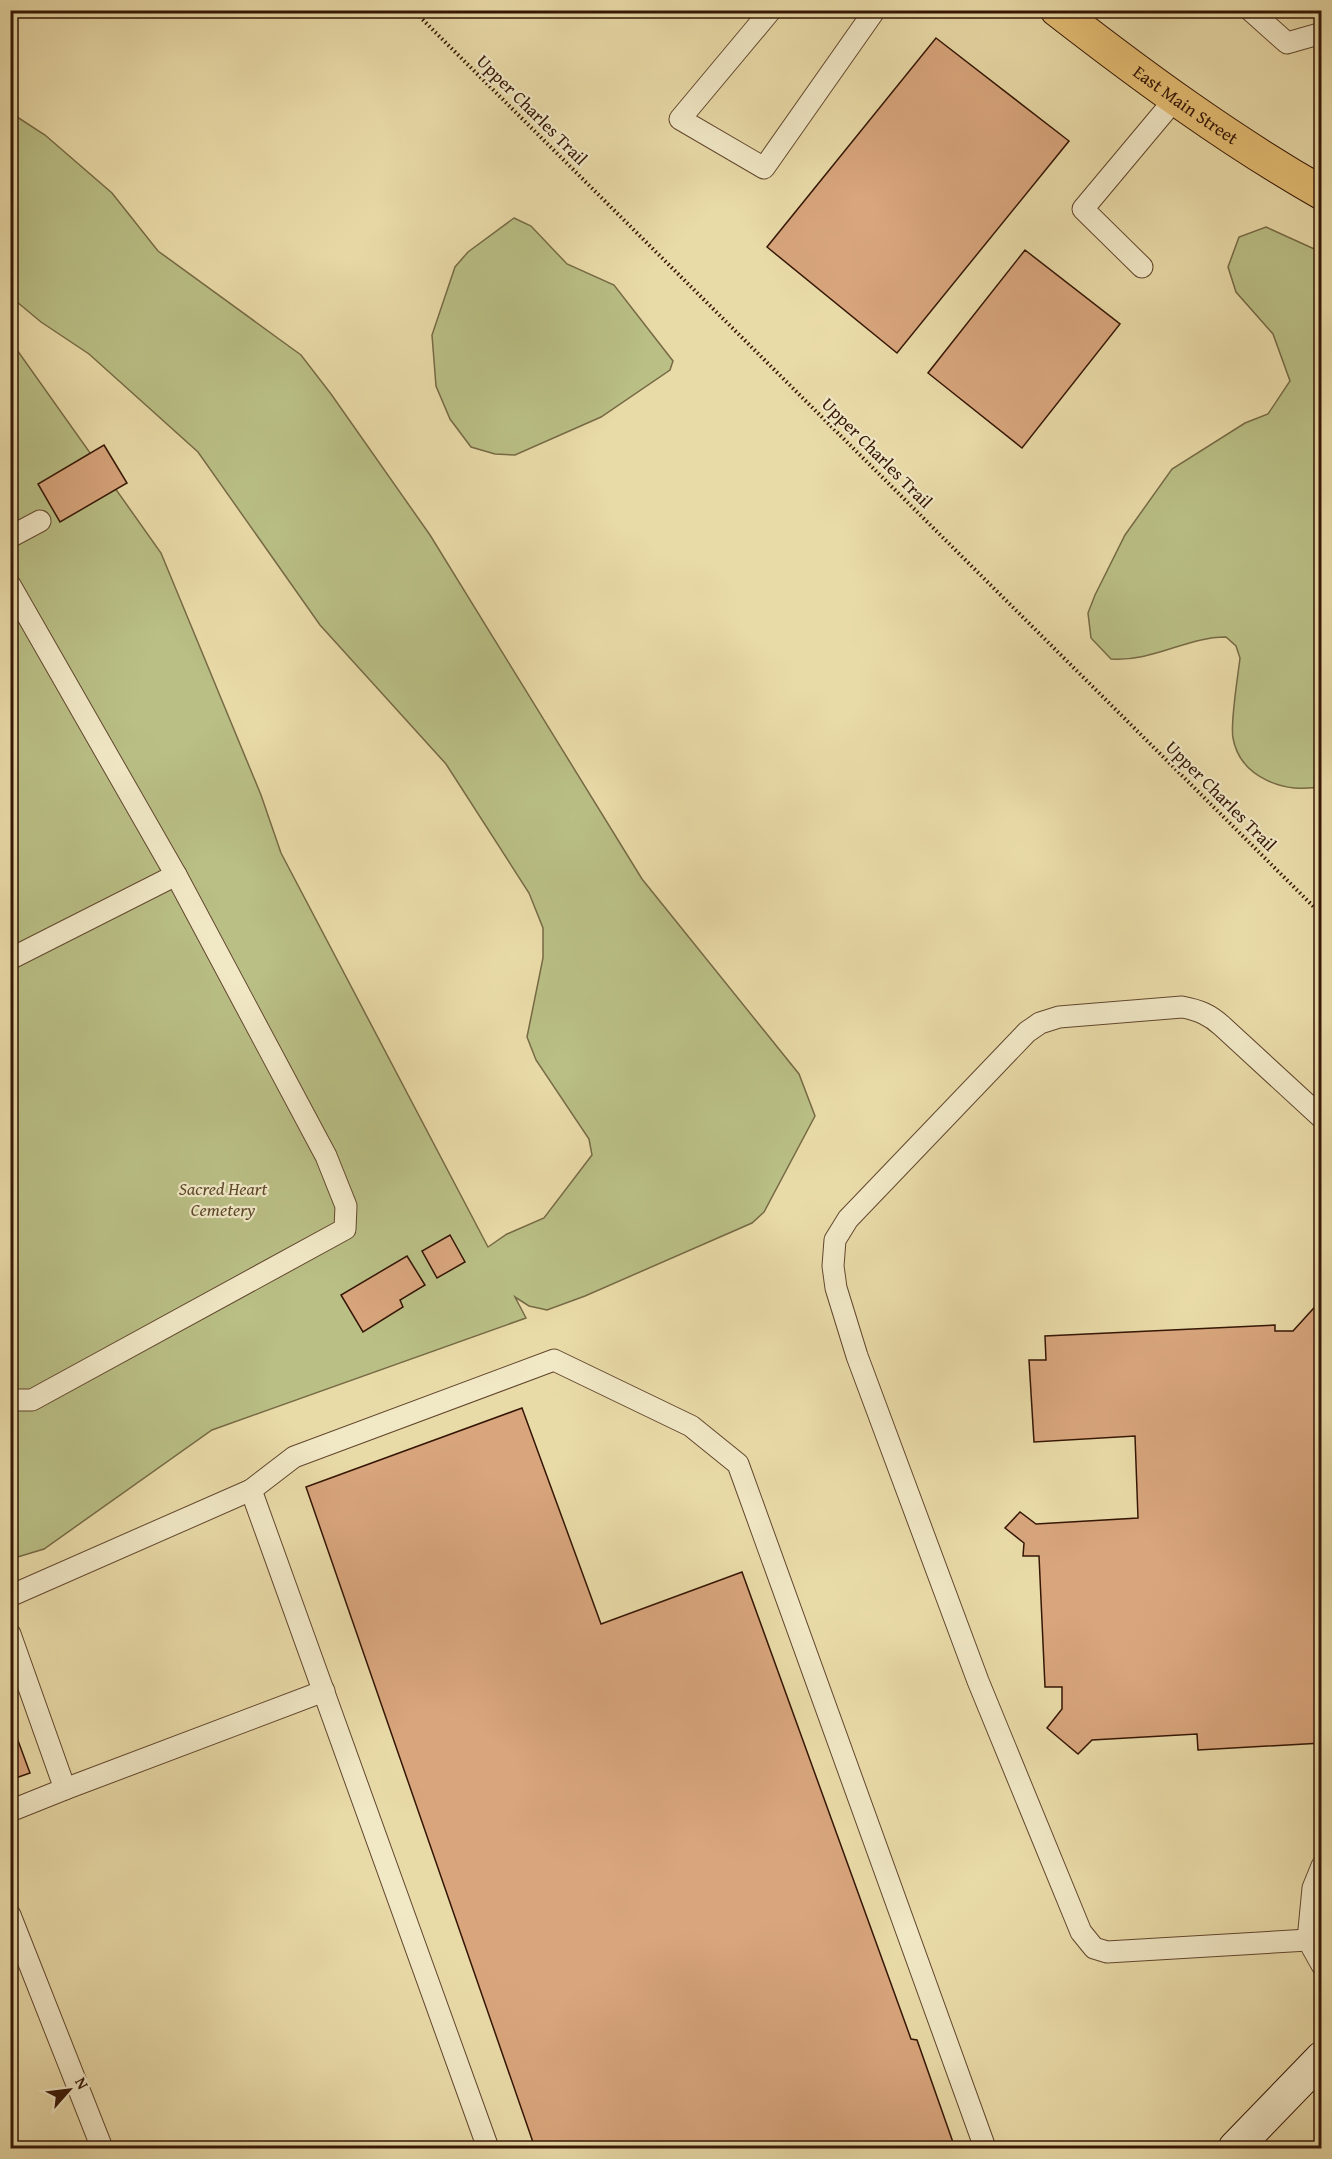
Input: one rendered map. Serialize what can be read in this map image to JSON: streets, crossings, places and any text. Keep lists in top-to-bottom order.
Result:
{
  "streets": {
    "main road": ["East Main Street"],
    "path": ["Upper Charles Trail"]
  },
  "parks": ["Sacred Heart Cemetery"],
  "north": "top right"
}
